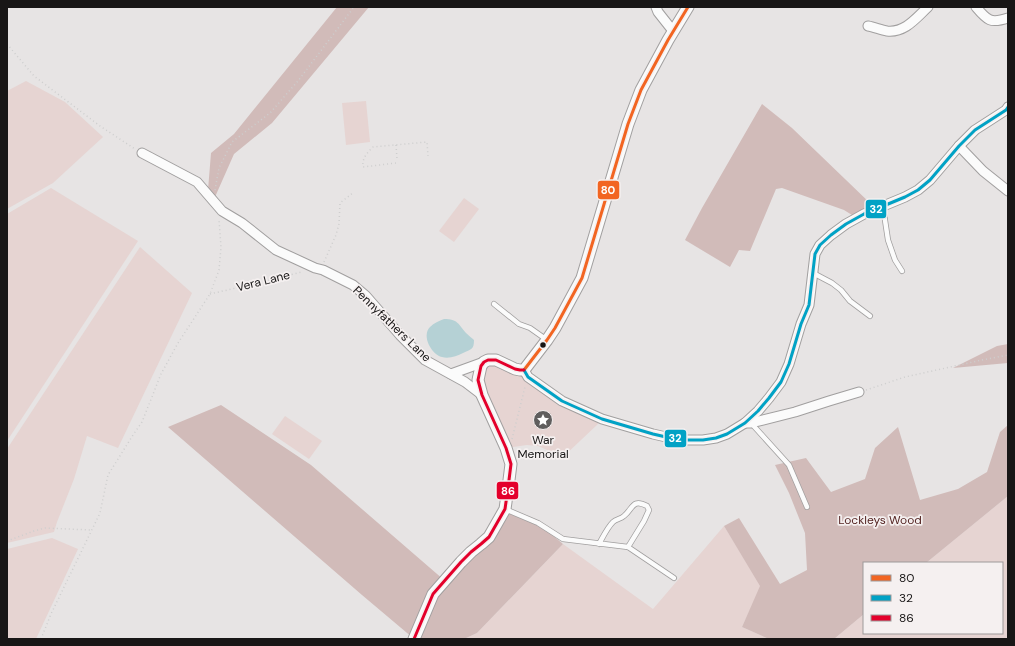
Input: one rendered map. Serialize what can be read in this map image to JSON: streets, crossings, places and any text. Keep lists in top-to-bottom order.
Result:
{
  "streets": {
    "street": ["Pennyfathers Lane"],
    "path": ["Vera Lane"]
  },
  "crossings": [
    ["Vera Lane", "Pennyfathers Lane"]
  ],
  "parks": ["Lockleys Wood"],
  "places": {
    "place": ["War Memorial"]
  },
  "lines": ["transit line 80", "transit line 32", "transit line 86"],
  "legend": ["80", "32", "86"]
}
